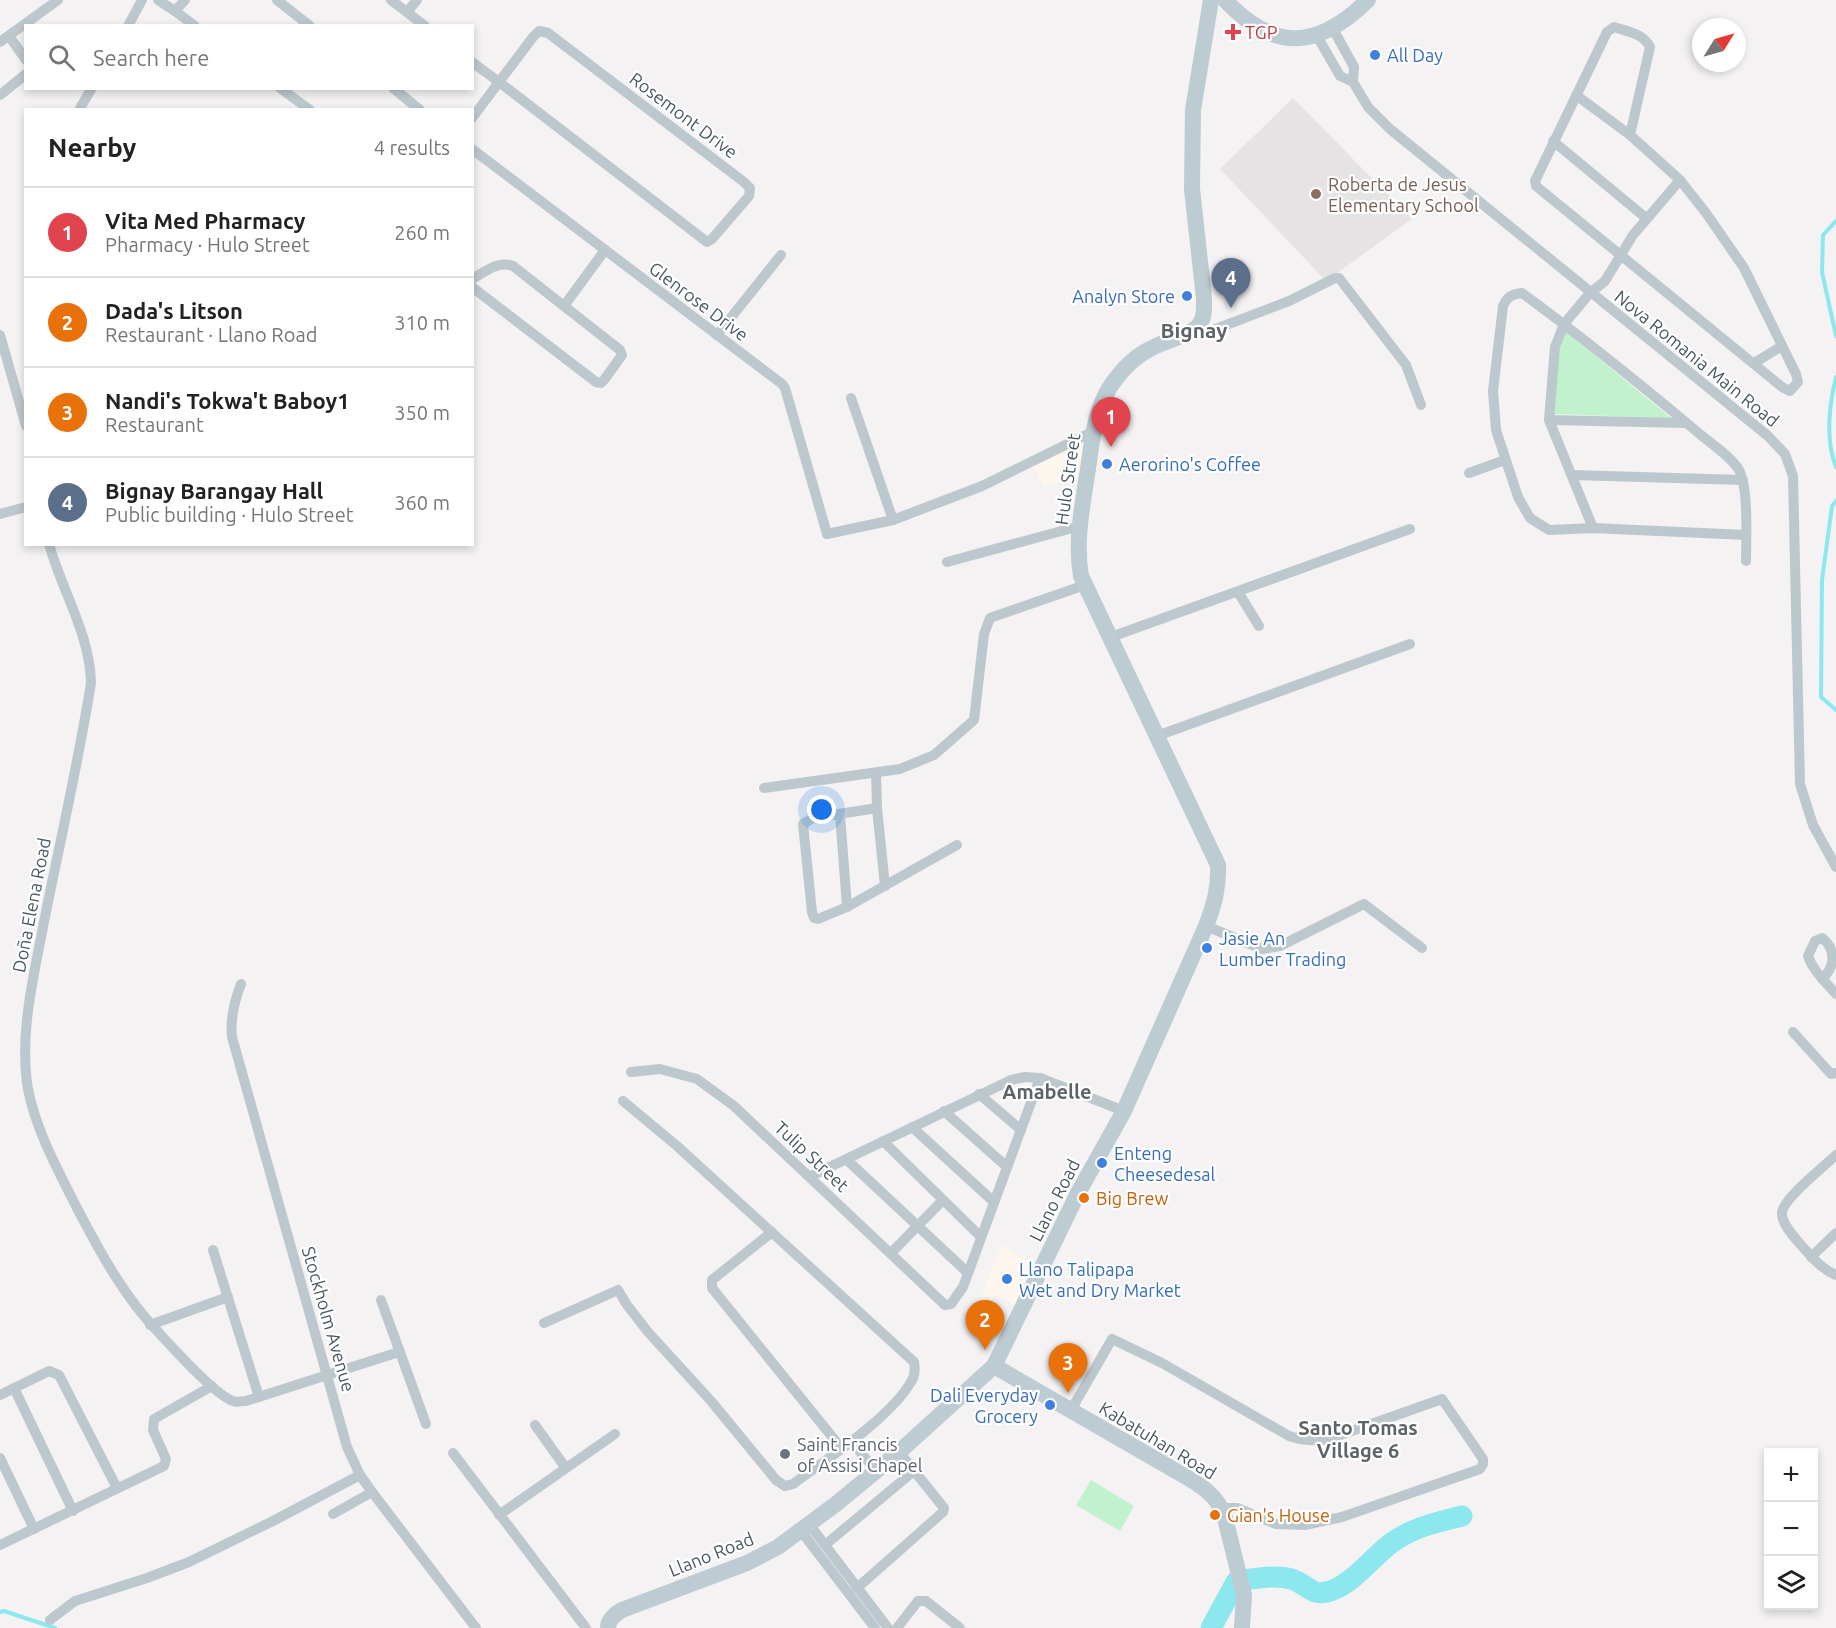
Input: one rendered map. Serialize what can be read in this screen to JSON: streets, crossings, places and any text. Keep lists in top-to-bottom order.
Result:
{
  "streets": {
    "main road": ["Hulo Street", "Llano Road", "Kabatuhan Road"],
    "street": [
      "Rosemont Drive",
      "Glenrose Drive",
      "Nova Romania Main Road",
      "Doña Elena Road",
      "Tulip Street",
      "Stockholm Avenue"
    ]
  },
  "crossings": [
    ["Hulo Street", "Llano Road"],
    ["Doña Elena Road", "Stockholm Avenue"],
    ["Llano Road", "Kabatuhan Road"]
  ],
  "districts": ["Bignay", "Amabelle", "Santo Tomas Village 6"],
  "places": {
    "health": ["TGP"],
    "other": [
      "All Day",
      "Roberta de Jesus Elementary School",
      "Analyn Store",
      "Aerorino's Coffee",
      "Jasie An Lumber Trading",
      "Enteng Cheesedesal",
      "Big Brew",
      "Llano Talipapa Wet and Dry Market",
      "Dali Everyday Grocery",
      "Saint Francis of Assisi Chapel",
      "Gian's House"
    ]
  },
  "north": "top right",
  "page": {
    "search": "Search here",
    "heading": ["Nearby", "4 results"],
    "list": [
      {
        "mark": "1",
        "name": "Vita Med Pharmacy",
        "note": "Pharmacy · Hulo Street",
        "value": "260 m"
      },
      {
        "mark": "2",
        "name": "Dada's Litson",
        "note": "Restaurant · Llano Road",
        "value": "310 m"
      },
      {
        "mark": "3",
        "name": "Nandi's Tokwa't Baboy1",
        "note": "Restaurant",
        "value": "350 m"
      },
      {
        "mark": "4",
        "name": "Bignay Barangay Hall",
        "note": "Public building · Hulo Street",
        "value": "360 m"
      }
    ],
    "pins": [
      "4",
      "1",
      "2",
      "3"
    ],
    "map_buttons": ["+", "−"]
  }
}
